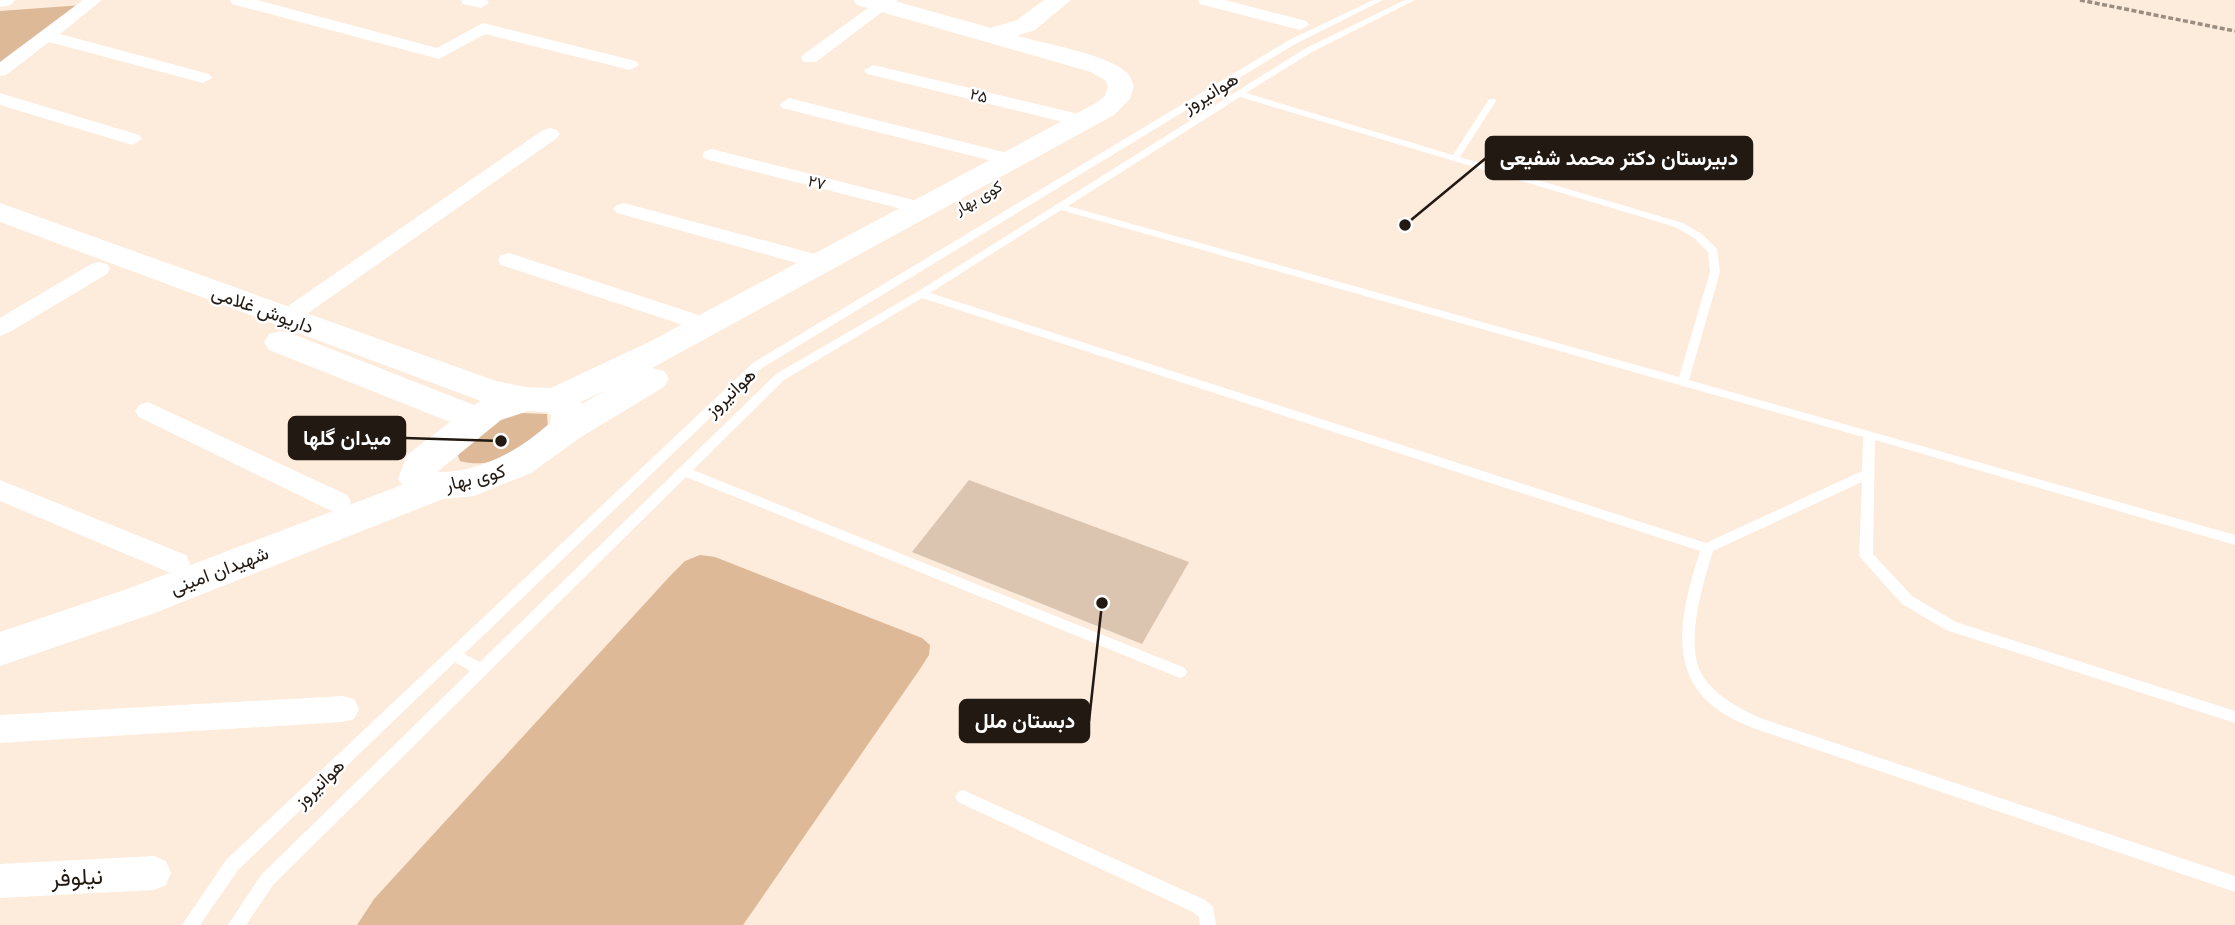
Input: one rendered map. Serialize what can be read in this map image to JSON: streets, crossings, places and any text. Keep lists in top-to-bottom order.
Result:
{
  "streets": {
    "street": [
      "۲۵",
      "۲۷",
      "کوی بهار",
      "داریوش غلامی",
      "شهیدان امینی",
      "نیلوفر"
    ],
    "lane": ["هوانیروز"]
  },
  "crossings": [
    ["۲۵", "کوی بهار"],
    ["۲۷", "کوی بهار"],
    ["کوی بهار", "داریوش غلامی"],
    ["کوی بهار", "شهیدان امینی"]
  ],
  "places": ["دبیرستان دکتر محمد شفیعی", "میدان گلها", "دبستان ملل"]
}
